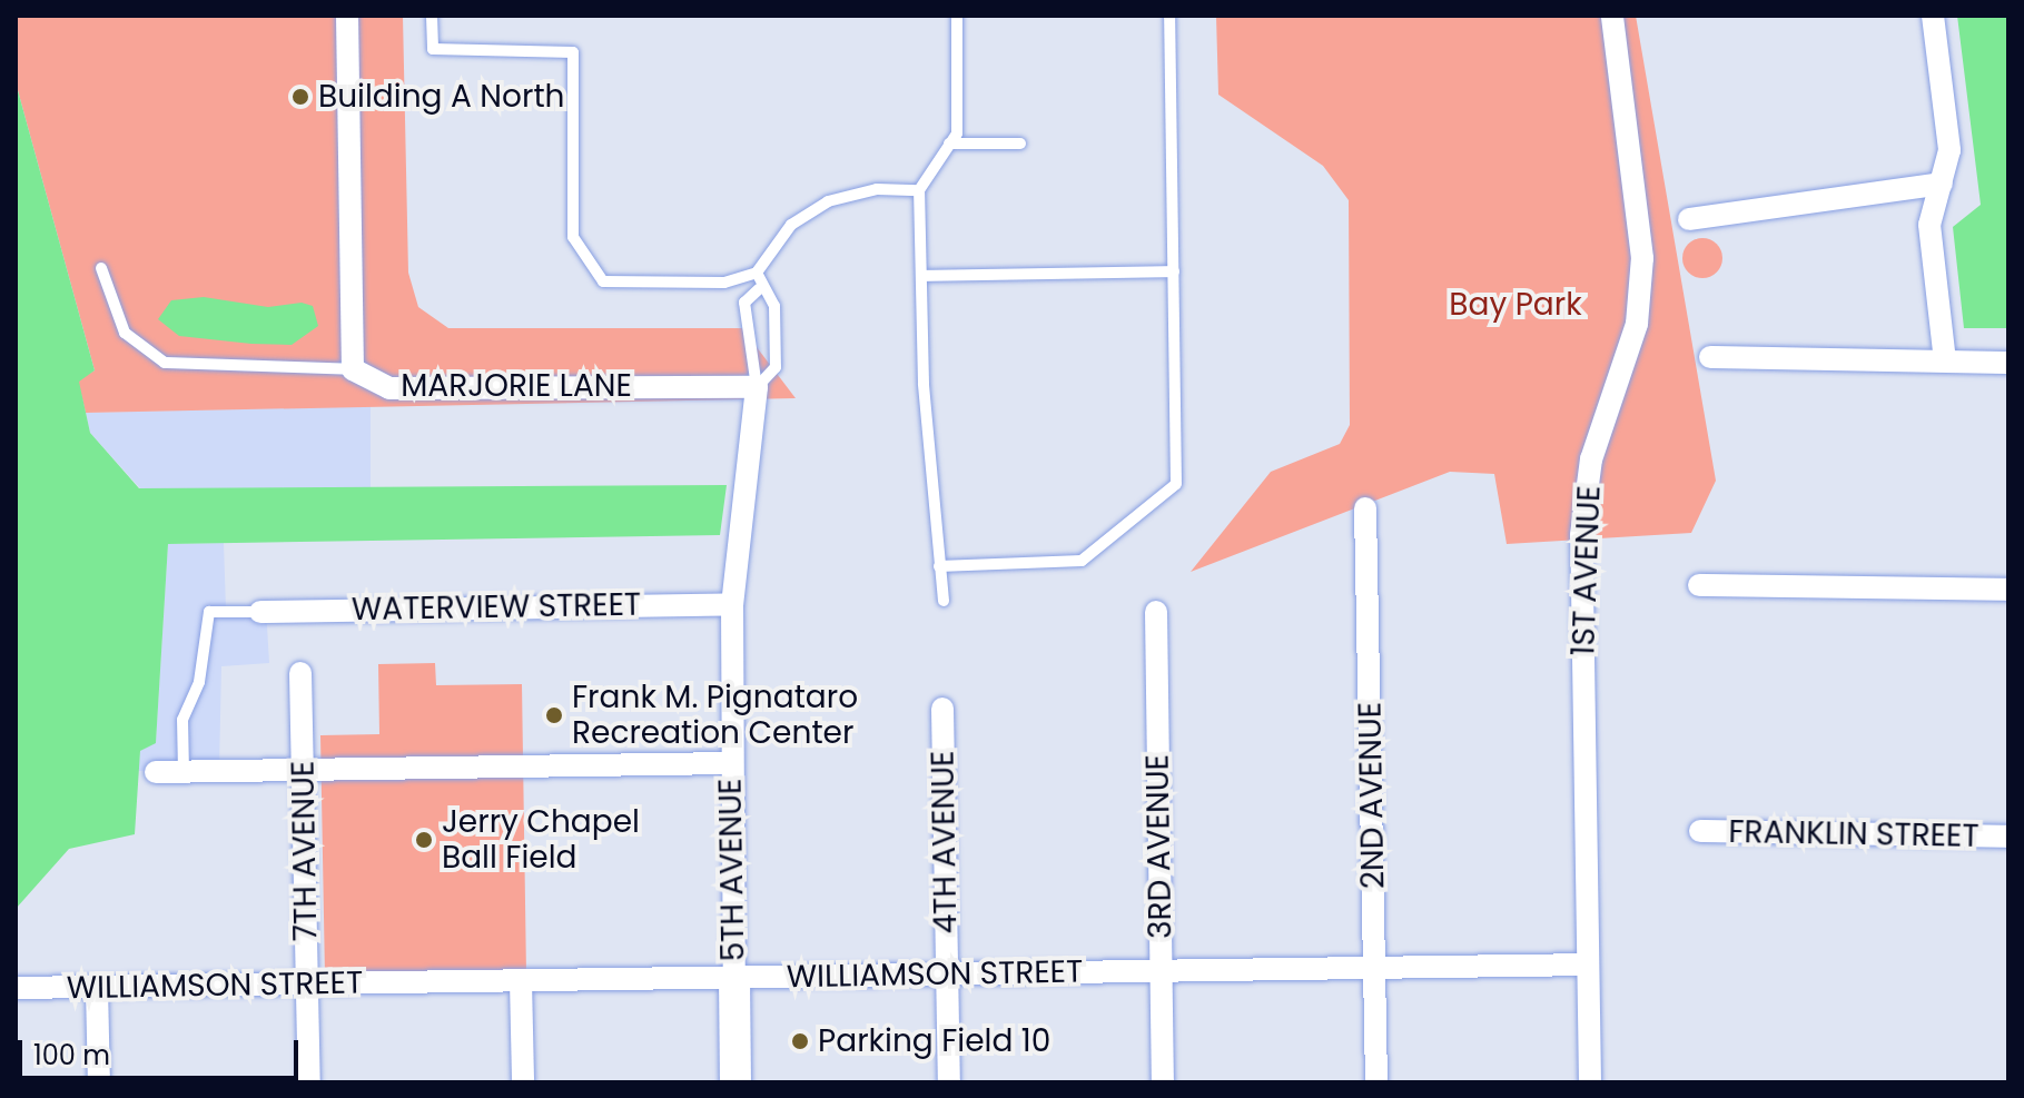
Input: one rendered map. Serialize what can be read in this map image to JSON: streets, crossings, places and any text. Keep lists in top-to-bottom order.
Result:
{
  "streets": {
    "street": [
      "MARJORIE LANE",
      "1ST AVENUE",
      "WATERVIEW STREET",
      "2ND AVENUE",
      "FRANKLIN STREET",
      "4TH AVENUE",
      "3RD AVENUE",
      "7TH AVENUE",
      "5TH AVENUE",
      "WILLIAMSON STREET"
    ]
  },
  "crossings": [
    ["MARJORIE LANE", "5TH AVENUE"],
    ["1ST AVENUE", "WILLIAMSON STREET"],
    ["WATERVIEW STREET", "5TH AVENUE"],
    ["2ND AVENUE", "WILLIAMSON STREET"],
    ["4TH AVENUE", "WILLIAMSON STREET"],
    ["3RD AVENUE", "WILLIAMSON STREET"],
    ["7TH AVENUE", "WILLIAMSON STREET"],
    ["5TH AVENUE", "WILLIAMSON STREET"]
  ],
  "parks": ["Bay Park"],
  "places": [
    "Building A North",
    "Frank M. Pignataro Recreation Center",
    "Jerry Chapel Ball Field",
    "Parking Field 10"
  ],
  "scale_bar": "100 m"
}
